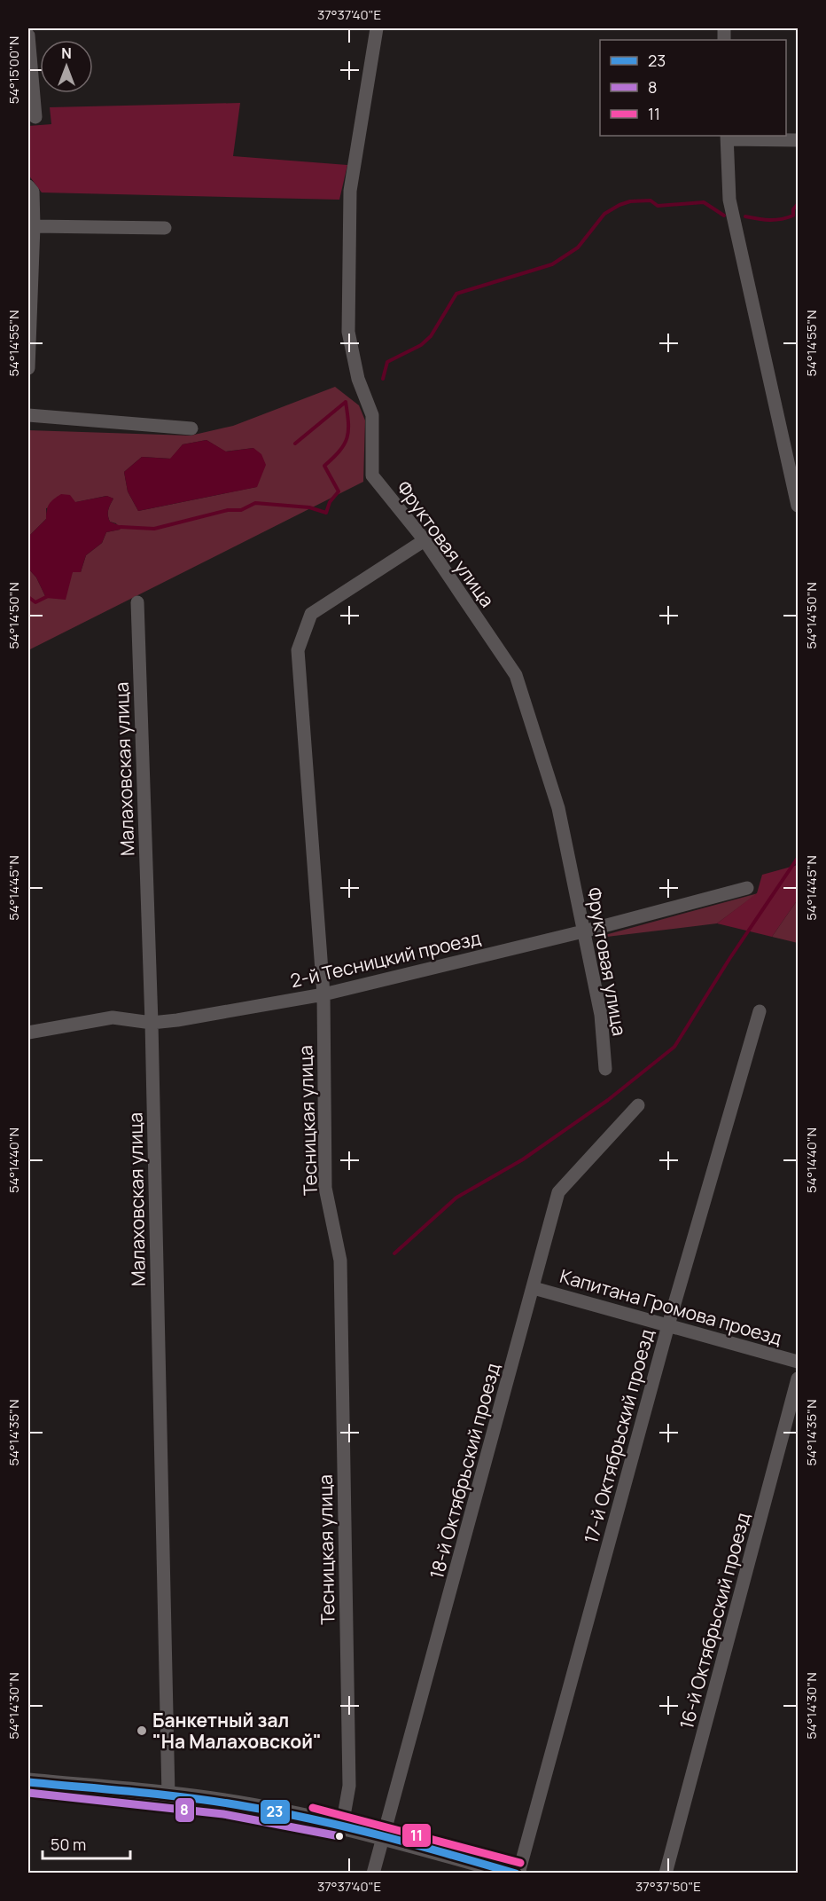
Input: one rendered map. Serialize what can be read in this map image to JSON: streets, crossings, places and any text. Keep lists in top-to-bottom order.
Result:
{
  "streets": {
    "street": [
      "Фруктовая улица",
      "Малаховская улица",
      "2-й Тесницкий проезд",
      "Тесницкая улица",
      "Капитана Громова проезд",
      "17-й Октябрьский проезд",
      "18-й Октябрьский проезд",
      "16-й Октябрьский проезд"
    ]
  },
  "crossings": [
    ["Фруктовая улица", "2-й Тесницкий проезд"],
    ["Фруктовая улица", "Тесницкая улица"],
    ["Малаховская улица", "2-й Тесницкий проезд"],
    ["2-й Тесницкий проезд", "Тесницкая улица"],
    ["Капитана Громова проезд", "17-й Октябрьский проезд"],
    ["Капитана Громова проезд", "18-й Октябрьский проезд"]
  ],
  "places": ["Банкетный зал \"На Малаховской\""],
  "lines": ["transit line 23", "transit line 8", "transit line 11"],
  "legend": ["23", "8", "11"],
  "scale_bar": "50 m",
  "north": "top",
  "coordinates": [
    "37°37'40\"E",
    "54°15'00\"N",
    "54°14'55\"N",
    "54°14'50\"N",
    "54°14'45\"N",
    "54°14'40\"N",
    "54°14'35\"N",
    "54°14'30\"N",
    "37°37'50\"E"
  ]
}
